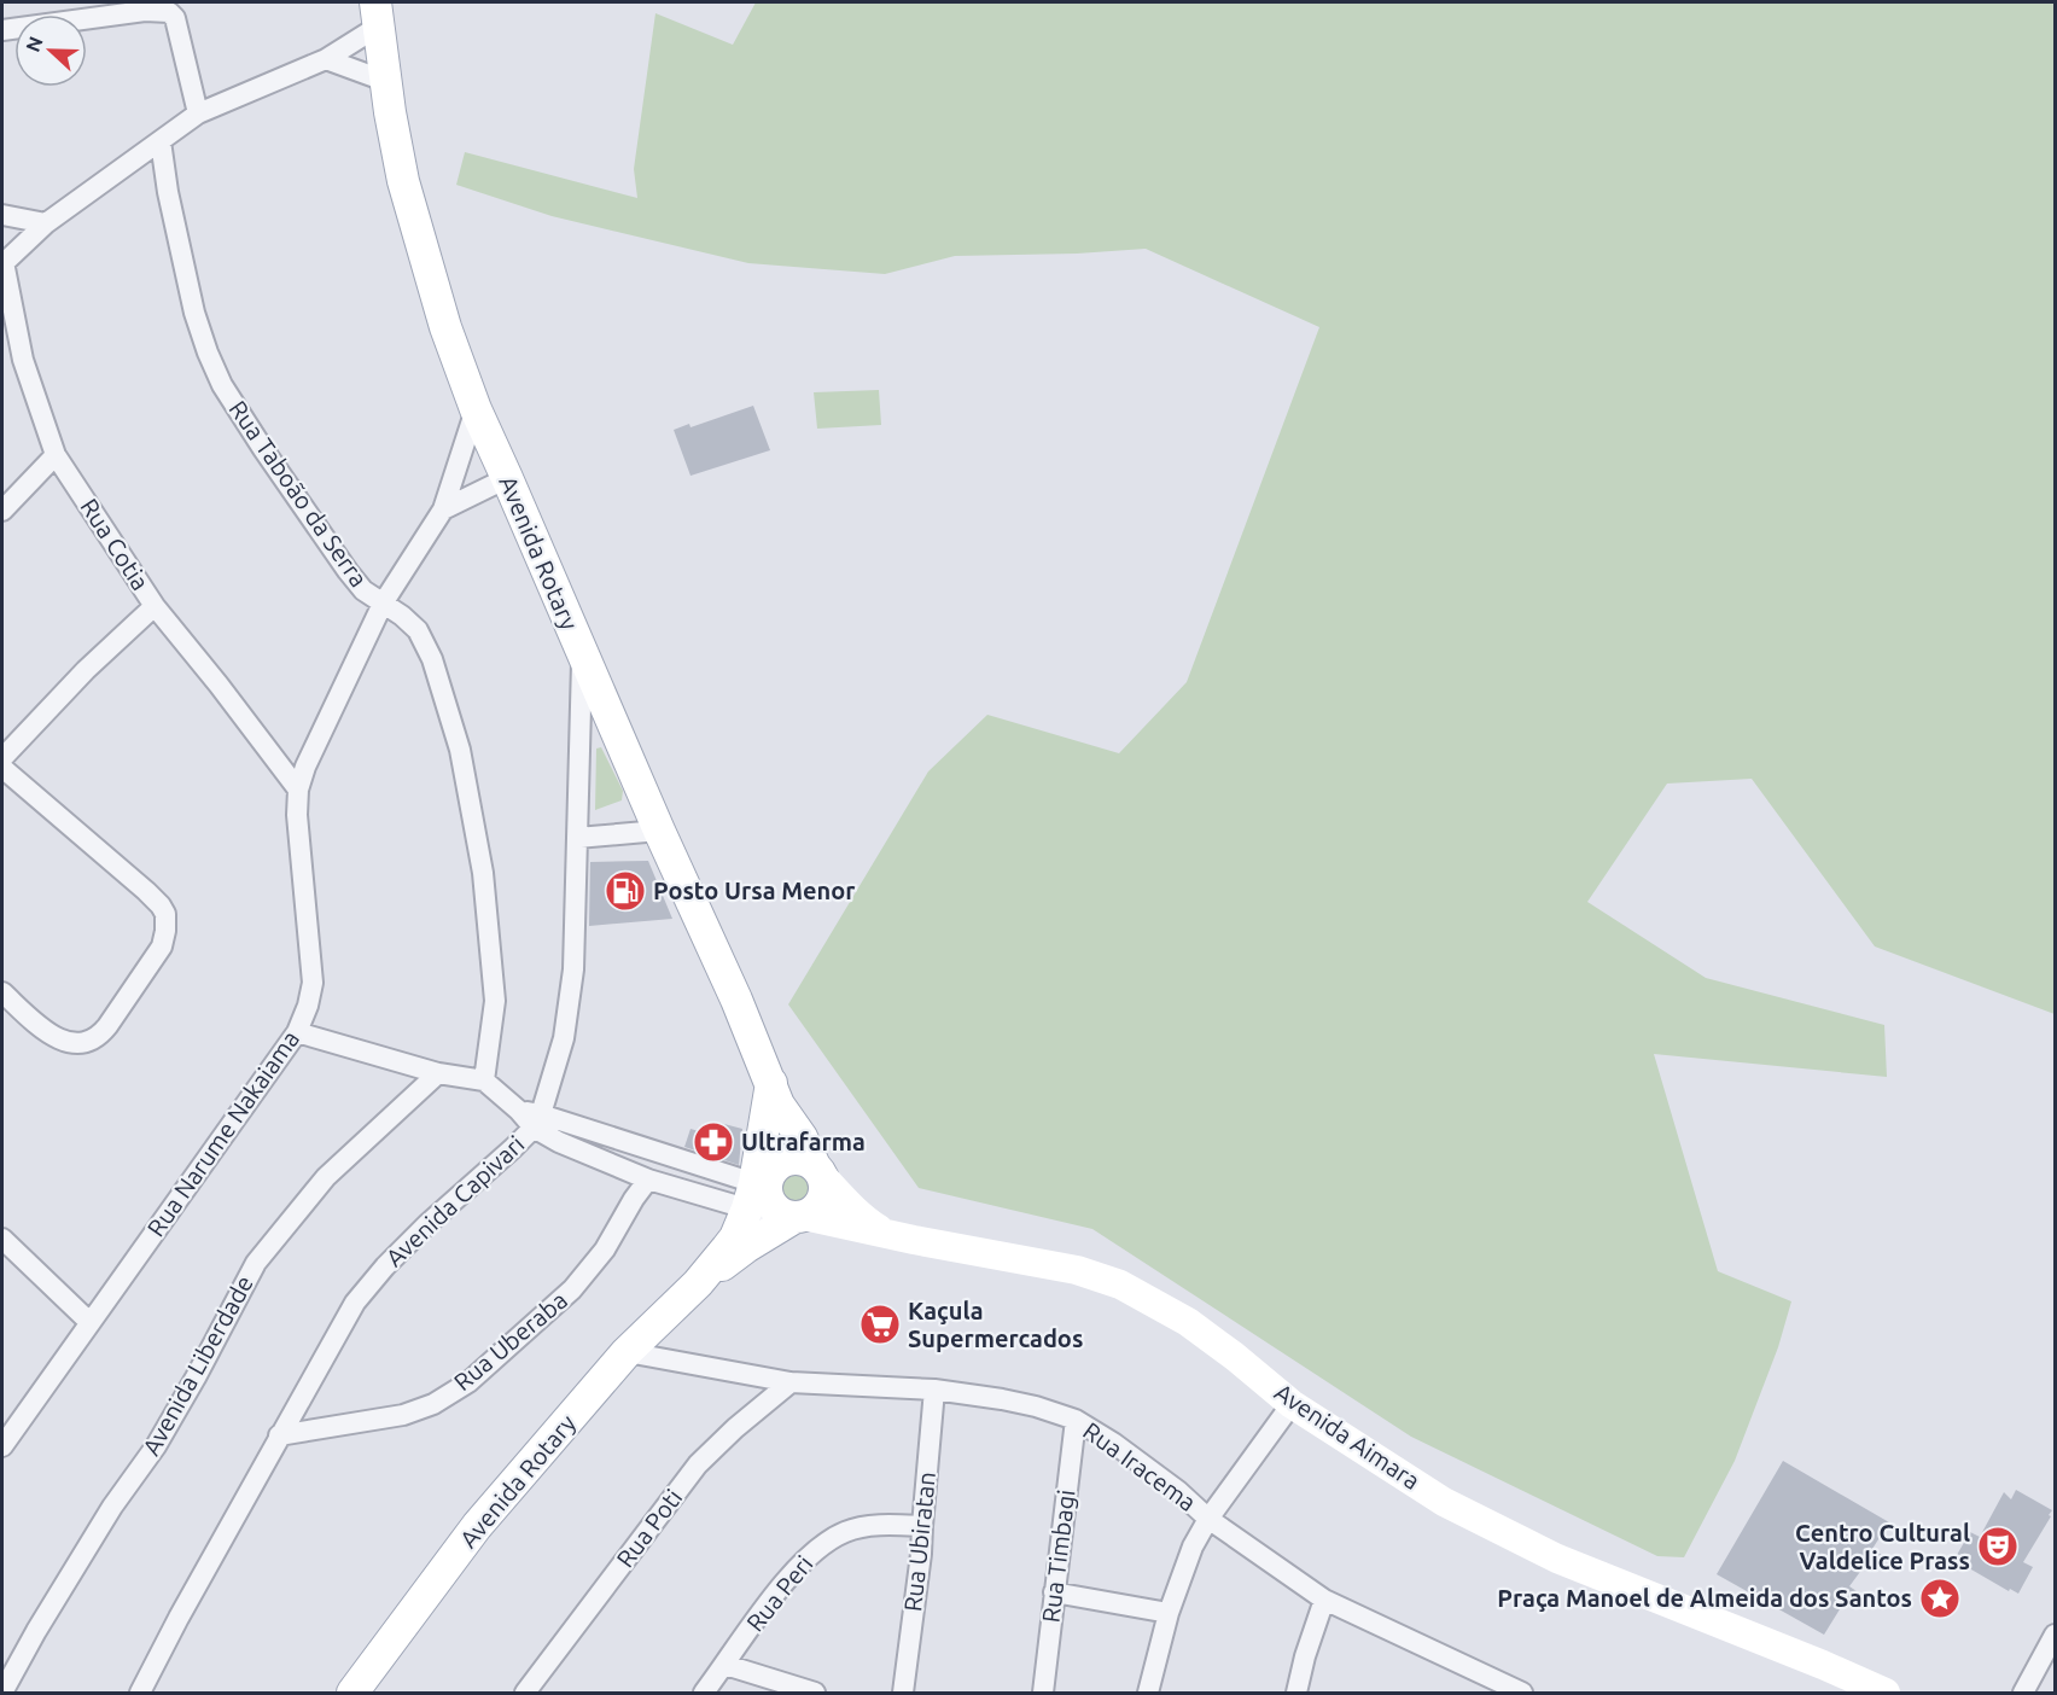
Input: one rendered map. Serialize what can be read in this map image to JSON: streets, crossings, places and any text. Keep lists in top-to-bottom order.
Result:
{
  "streets": {
    "main road": ["Avenida Rotary", "Avenida Aimara"],
    "street": [
      "Rua Taboão da Serra",
      "Rua Cotia",
      "Rua Narume Nakaiama",
      "Avenida Capivari",
      "Rua Uberaba",
      "Avenida Liberdade",
      "Rua Iracema",
      "Rua Poti",
      "Rua Ubiratan",
      "Rua Timbagi",
      "Rua Peri"
    ]
  },
  "crossings": [
    ["Rua Taboão da Serra", "Rua Narume Nakaiama"],
    ["Rua Cotia", "Rua Narume Nakaiama"],
    ["Avenida Rotary", "Rua Narume Nakaiama"],
    ["Avenida Rotary", "Avenida Capivari"],
    ["Avenida Rotary", "Avenida Aimara"],
    ["Avenida Rotary", "Rua Iracema"],
    ["Avenida Capivari", "Rua Uberaba"],
    ["Rua Iracema", "Rua Poti"],
    ["Rua Iracema", "Rua Ubiratan"],
    ["Rua Iracema", "Rua Timbagi"],
    ["Rua Ubiratan", "Rua Peri"]
  ],
  "places": {
    "fuel station": ["Posto Ursa Menor"],
    "pharmacy": ["Ultrafarma"],
    "supermarket": ["Kaçula Supermercados"],
    "theatre": ["Centro Cultural Valdelice Prass"],
    "place": ["Praça Manoel de Almeida dos Santos"]
  },
  "north": "left"
}
